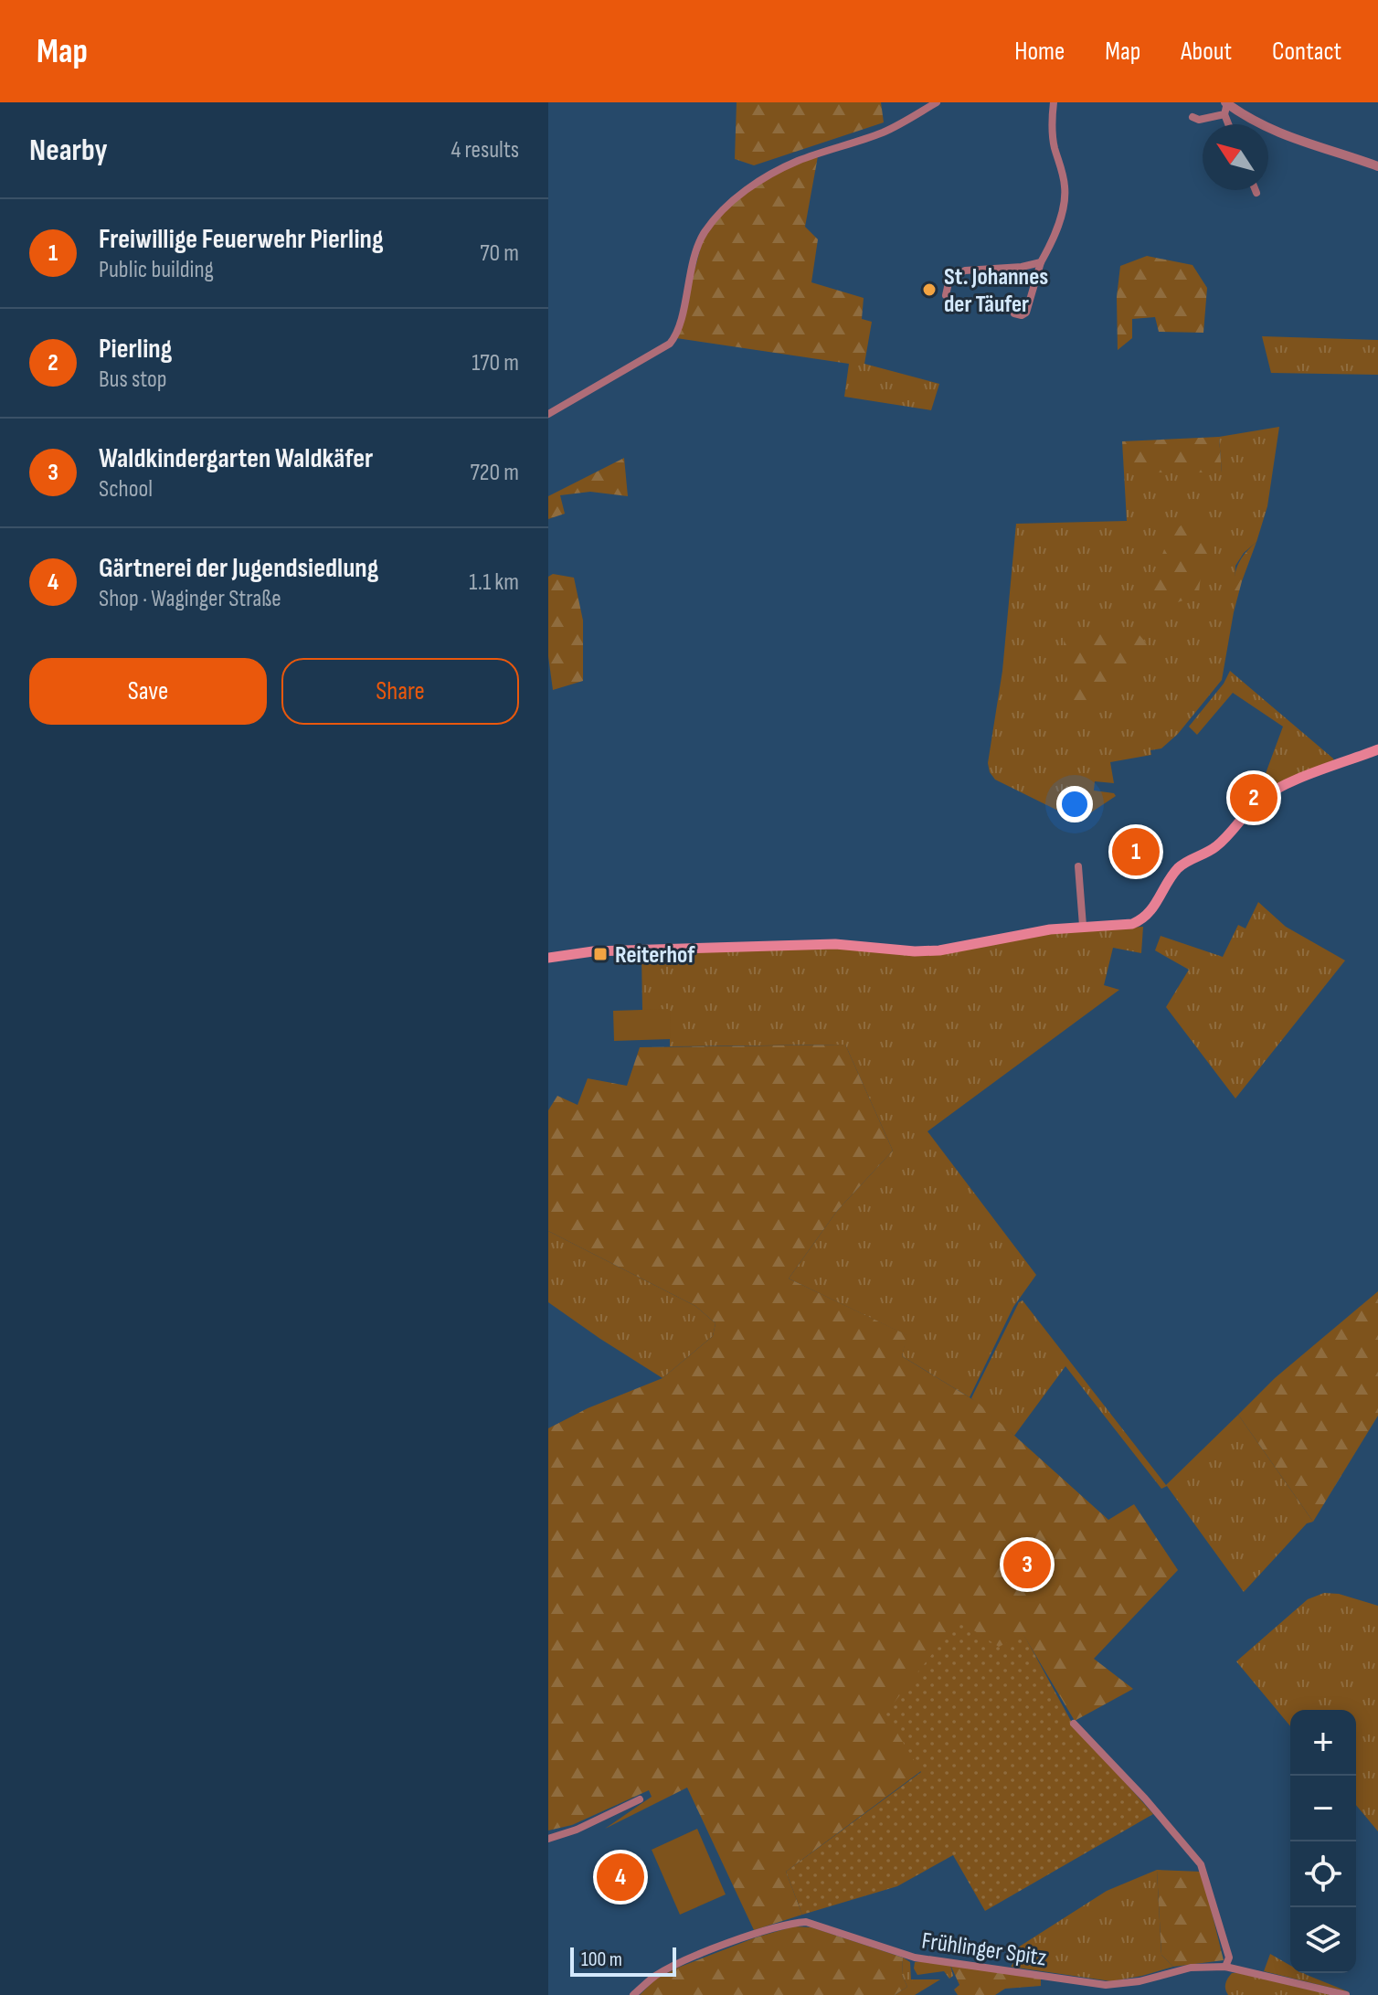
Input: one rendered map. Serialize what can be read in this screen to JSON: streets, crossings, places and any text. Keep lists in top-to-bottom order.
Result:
{
  "streets": {
    "street": ["Frühlinger Spitz"]
  },
  "places": {
    "other": ["St. Johannes der Täufer"],
    "transit": ["Reiterhof"]
  },
  "scale_bar": "100 m",
  "north": "top left",
  "page": {
    "header": "Map",
    "nav": [
      "Home",
      "Map",
      "About",
      "Contact"
    ],
    "heading": ["Nearby", "4 results"],
    "list": [
      {
        "mark": "1",
        "name": "Freiwillige Feuerwehr Pierling",
        "note": "Public building",
        "value": "70 m"
      },
      {
        "mark": "2",
        "name": "Pierling",
        "note": "Bus stop",
        "value": "170 m"
      },
      {
        "mark": "3",
        "name": "Waldkindergarten Waldkäfer",
        "note": "School",
        "value": "720 m"
      },
      {
        "mark": "4",
        "name": "Gärtnerei der Jugendsiedlung",
        "note": "Shop · Waginger Straße",
        "value": "1.1 km"
      }
    ],
    "buttons": ["Save", "Share"],
    "pins": [
      "2",
      "1",
      "3",
      "4"
    ],
    "map_buttons": ["+", "−"],
    "scale": "100 m"
  }
}
